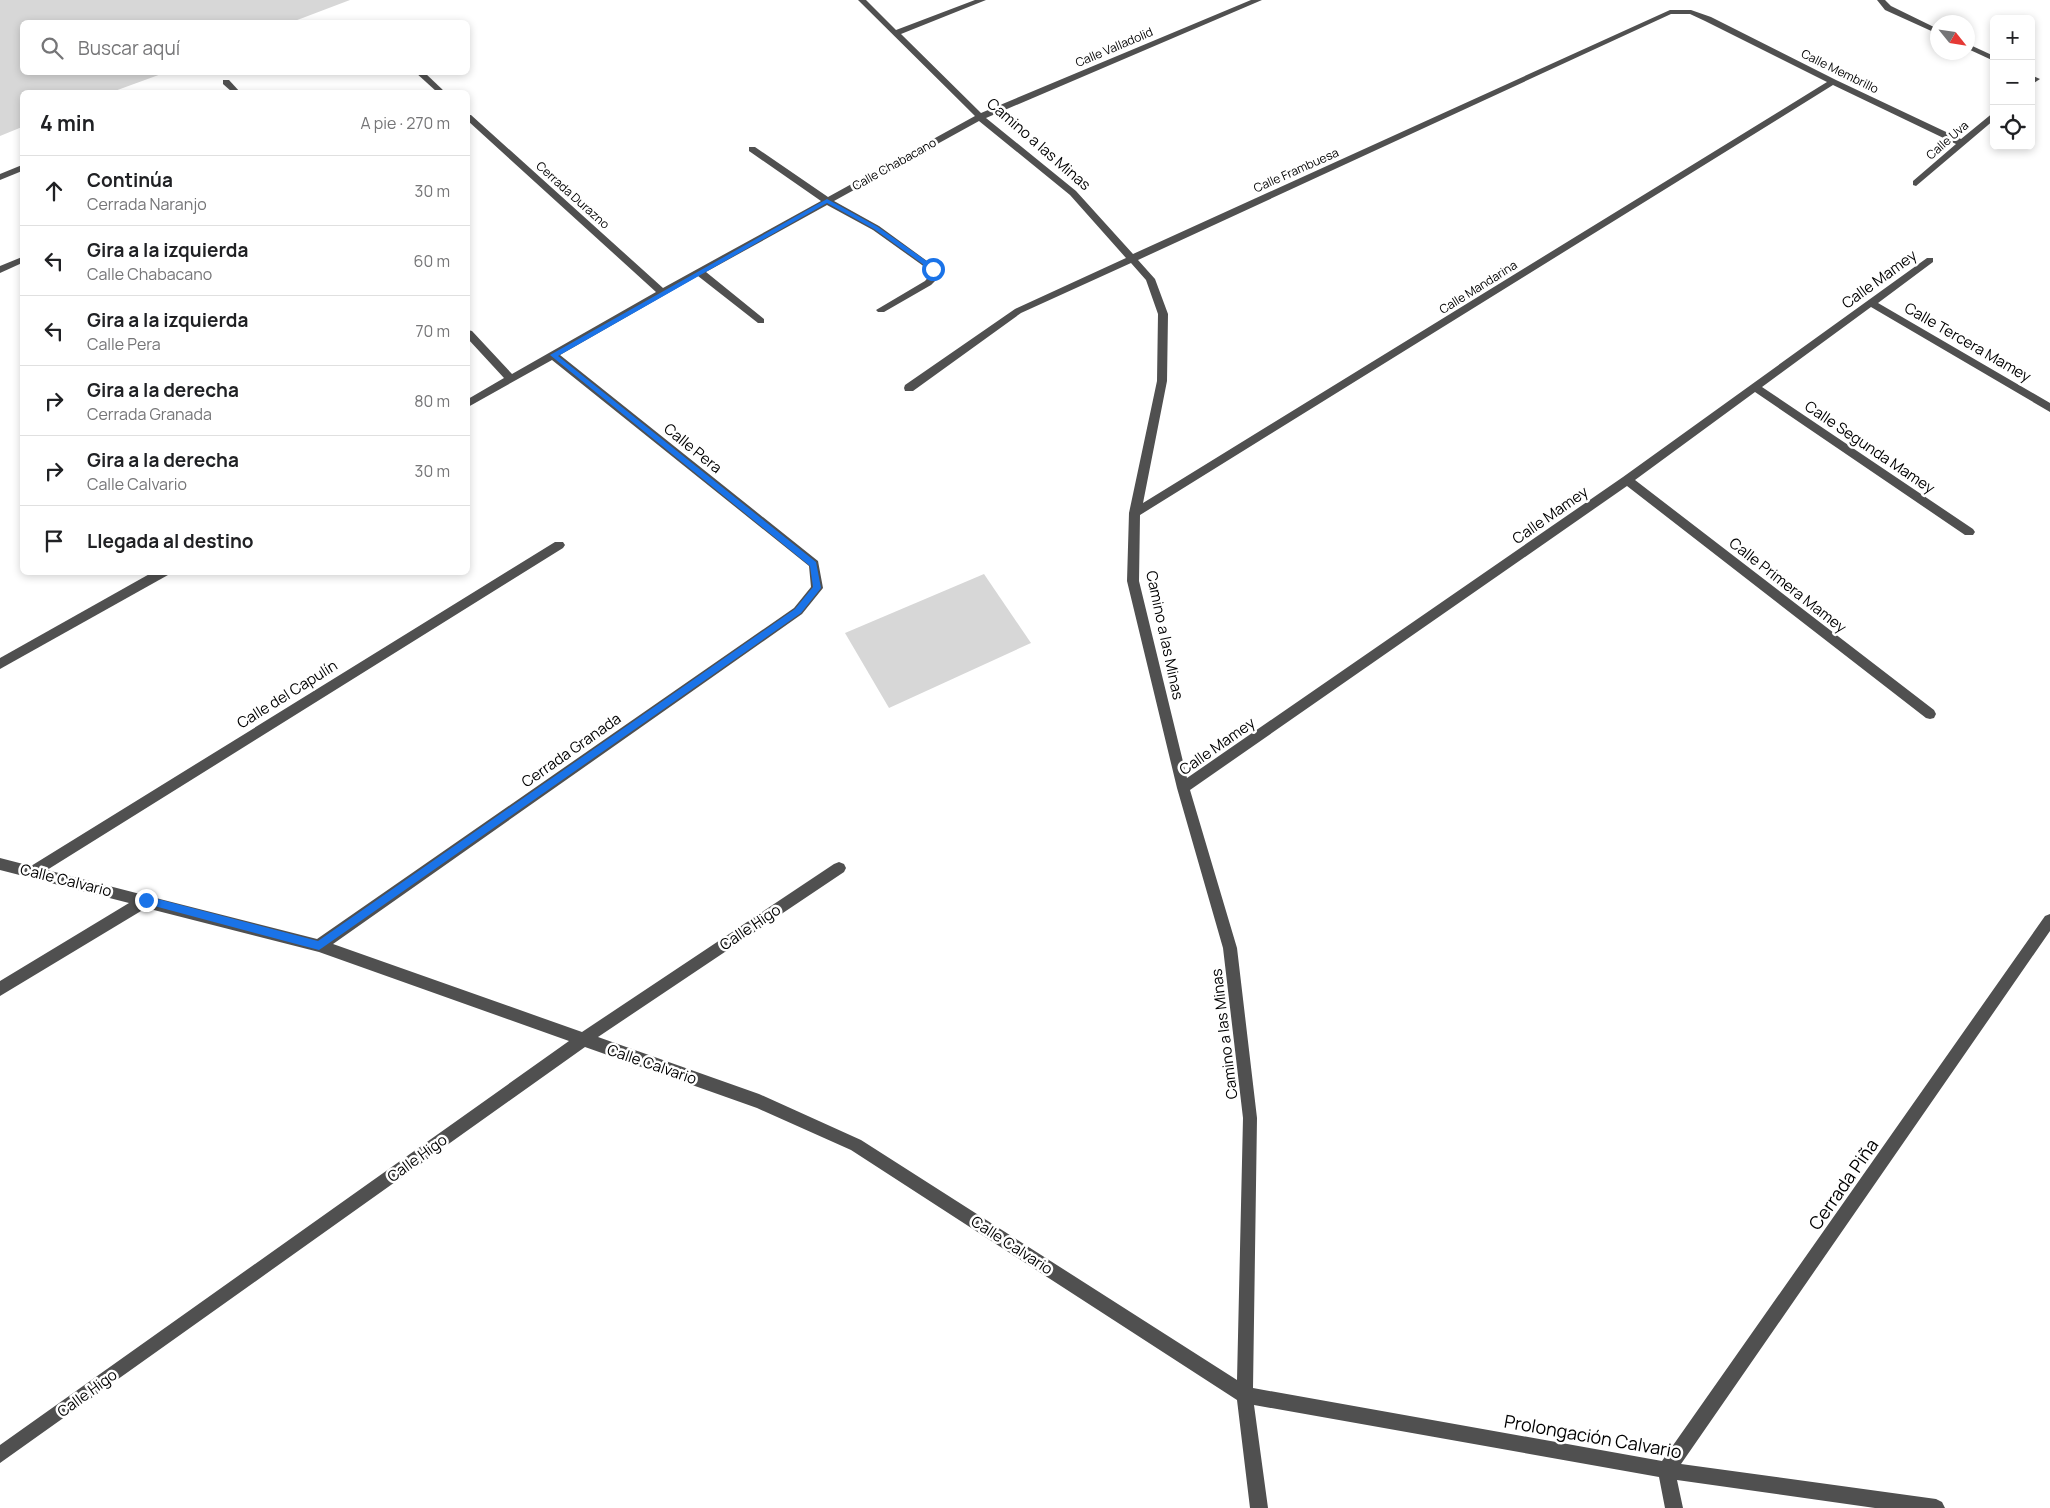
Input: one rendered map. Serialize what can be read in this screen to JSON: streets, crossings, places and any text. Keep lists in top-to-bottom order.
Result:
{
  "streets": {
    "street": [
      "Calle Valladolid",
      "Calle Membrillo",
      "Calle Uva",
      "Camino a las Minas",
      "Calle Chabacano",
      "Calle Frambuesa",
      "Cerrada Durazno",
      "Calle Mamey",
      "Calle Mandarina",
      "Calle Tercera Mamey",
      "Calle Segunda Mamey",
      "Calle Pera",
      "Calle Primera Mamey",
      "Calle del Capulín",
      "Cerrada Granada",
      "Calle Calvario",
      "Calle Higo",
      "Cerrada Piña",
      "Prolongación Calvario"
    ]
  },
  "crossings": [
    ["Calle Valladolid", "Camino a las Minas"],
    ["Calle Valladolid", "Calle Chabacano"],
    ["Calle Membrillo", "Calle Uva"],
    ["Calle Membrillo", "Calle Frambuesa"],
    ["Calle Membrillo", "Calle Mandarina"],
    ["Camino a las Minas", "Calle Chabacano"],
    ["Camino a las Minas", "Calle Frambuesa"],
    ["Camino a las Minas", "Calle Mamey"],
    ["Camino a las Minas", "Calle Mandarina"],
    ["Camino a las Minas", "Calle Calvario"],
    ["Camino a las Minas", "Prolongación Calvario"],
    ["Calle Chabacano", "Cerrada Durazno"],
    ["Calle Chabacano", "Calle Pera"],
    ["Calle Mamey", "Calle Tercera Mamey"],
    ["Calle Mamey", "Calle Segunda Mamey"],
    ["Calle Mamey", "Calle Primera Mamey"],
    ["Calle Pera", "Cerrada Granada"],
    ["Calle del Capulín", "Calle Calvario"],
    ["Cerrada Granada", "Calle Calvario"],
    ["Calle Calvario", "Calle Higo"],
    ["Calle Calvario", "Prolongación Calvario"],
    ["Cerrada Piña", "Prolongación Calvario"]
  ],
  "north": "bottom right",
  "page": {
    "map_buttons": ["+", "−"],
    "search": "Buscar aquí",
    "heading": ["4 min", "A pie · 270 m"],
    "list": [
      ["Continúa", "Cerrada Naranjo", "30 m"],
      ["Gira a la izquierda", "Calle Chabacano", "60 m"],
      ["Gira a la izquierda", "Calle Pera", "70 m"],
      ["Gira a la derecha", "Cerrada Granada", "80 m"],
      ["Gira a la derecha", "Calle Calvario", "30 m"],
      "Llegada al destino"
    ]
  }
}
